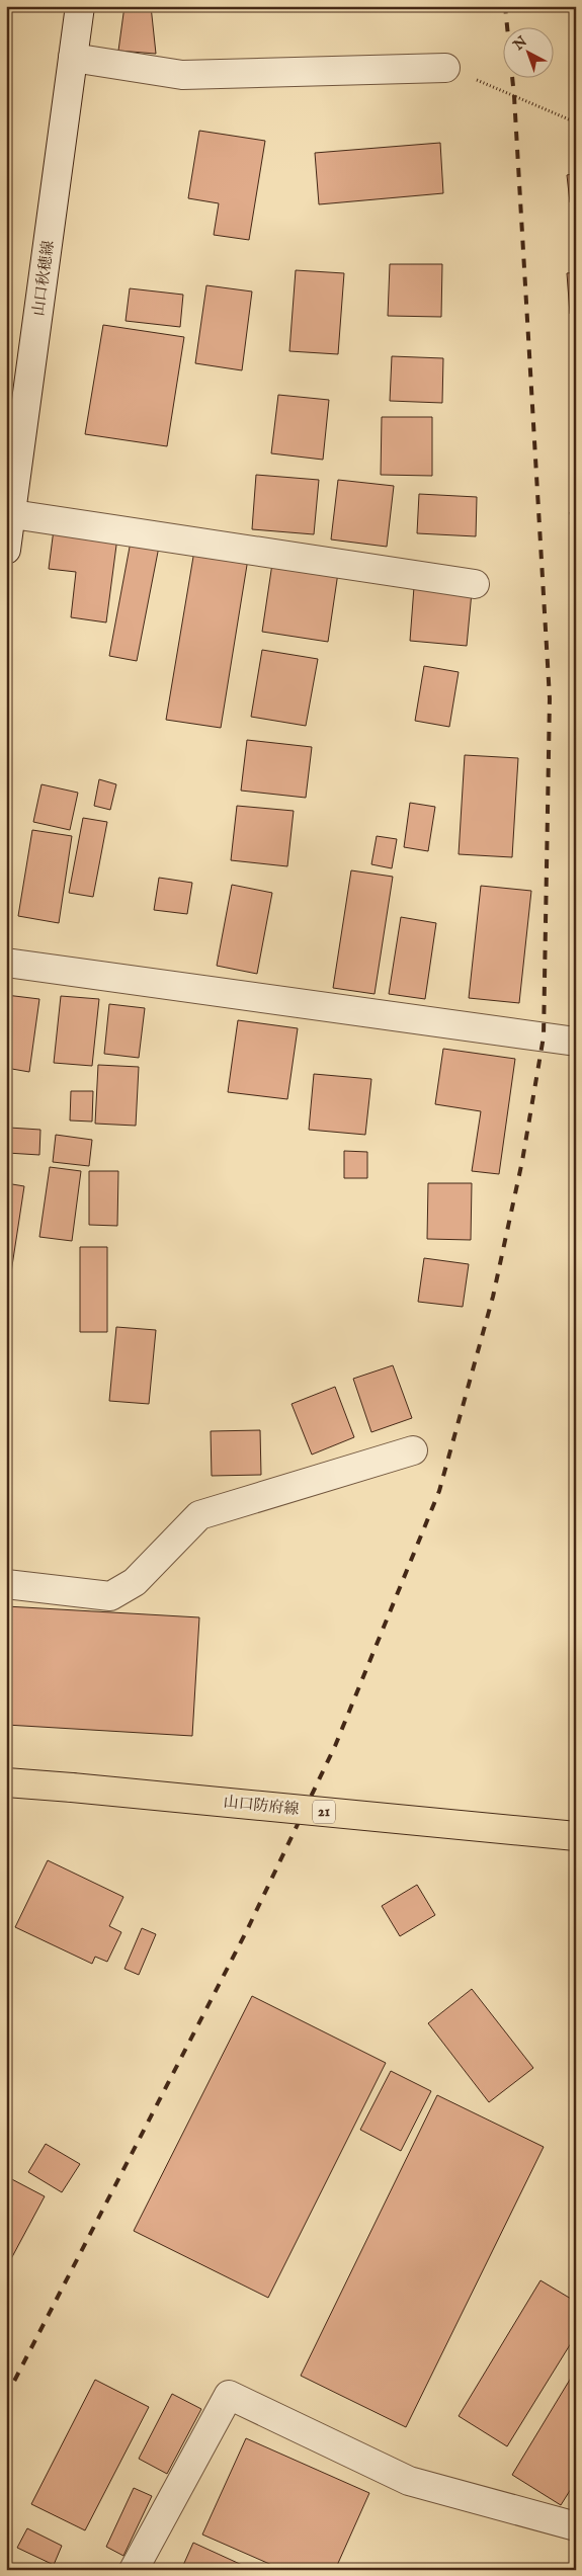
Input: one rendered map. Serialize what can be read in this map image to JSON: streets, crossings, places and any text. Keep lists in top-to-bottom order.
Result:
{
  "streets": {
    "main road": ["山口防府線", "21"],
    "street": ["山口秋穂線"]
  },
  "north": "top left"
}
